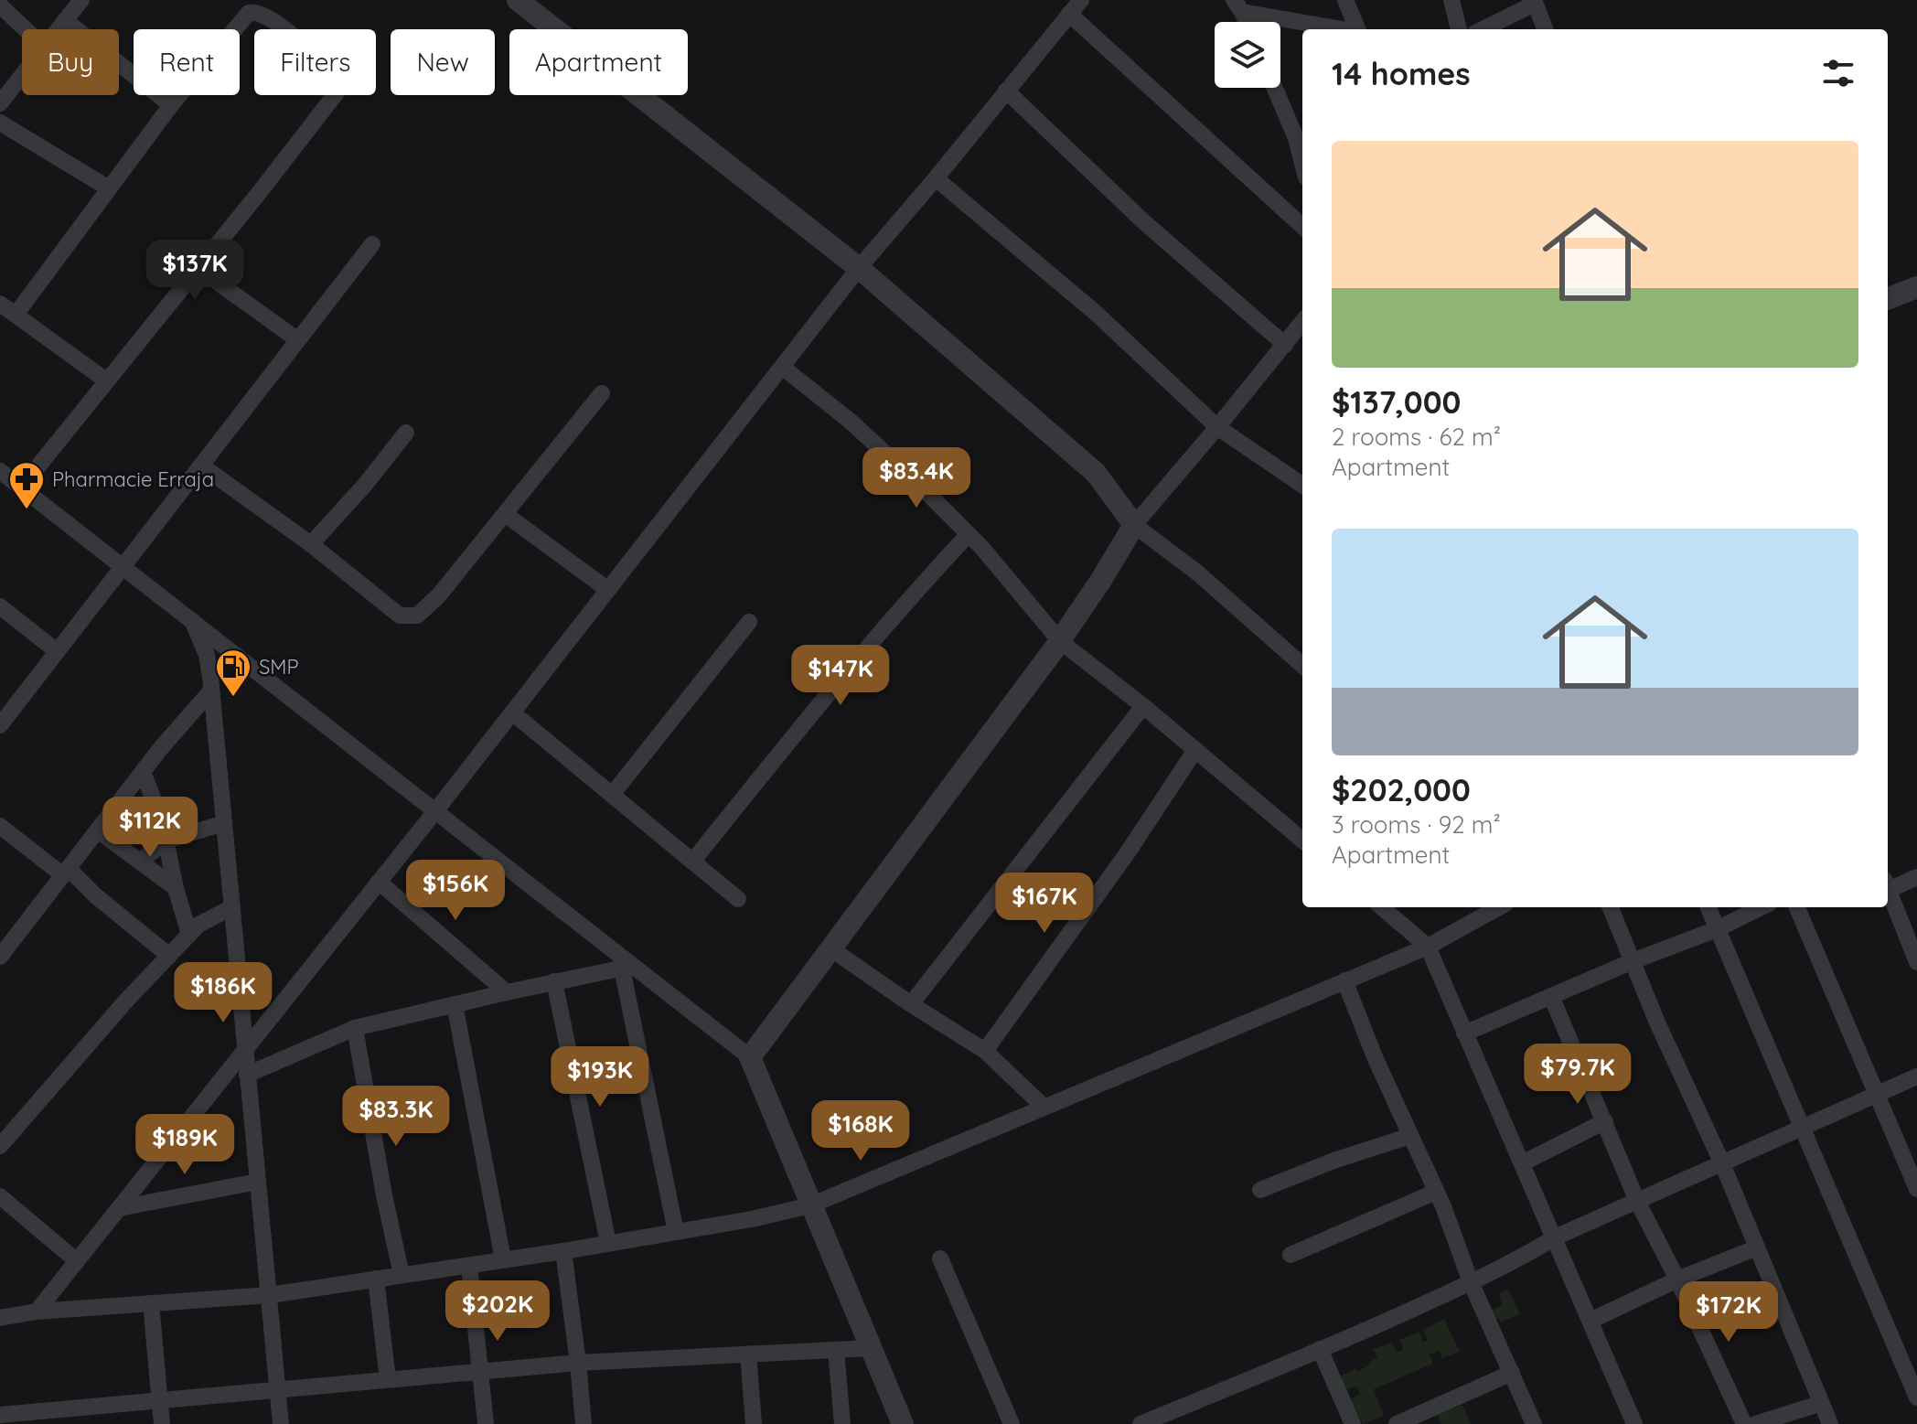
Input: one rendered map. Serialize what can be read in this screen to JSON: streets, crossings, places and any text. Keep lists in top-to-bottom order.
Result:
{
  "places": {
    "pharmacy": ["Pharmacie Erraja"],
    "fuel station": ["SMP"]
  },
  "page": {
    "chip": [
      "Buy",
      "Rent",
      "Filters",
      "New",
      "Apartment"
    ],
    "heading": "14 homes",
    "list": [
      {
        "name": "$137,000",
        "note": "2 rooms · 62 m² · Apartment"
      },
      {
        "name": "$202,000",
        "note": "3 rooms · 92 m² · Apartment"
      }
    ],
    "price": [
      "$137K",
      "$83.4K",
      "$147K",
      "$112K",
      "$156K",
      "$167K",
      "$186K",
      "$79.7K",
      "$193K",
      "$83.3K",
      "$168K",
      "$189K",
      "$202K",
      "$172K"
    ]
  }
}
